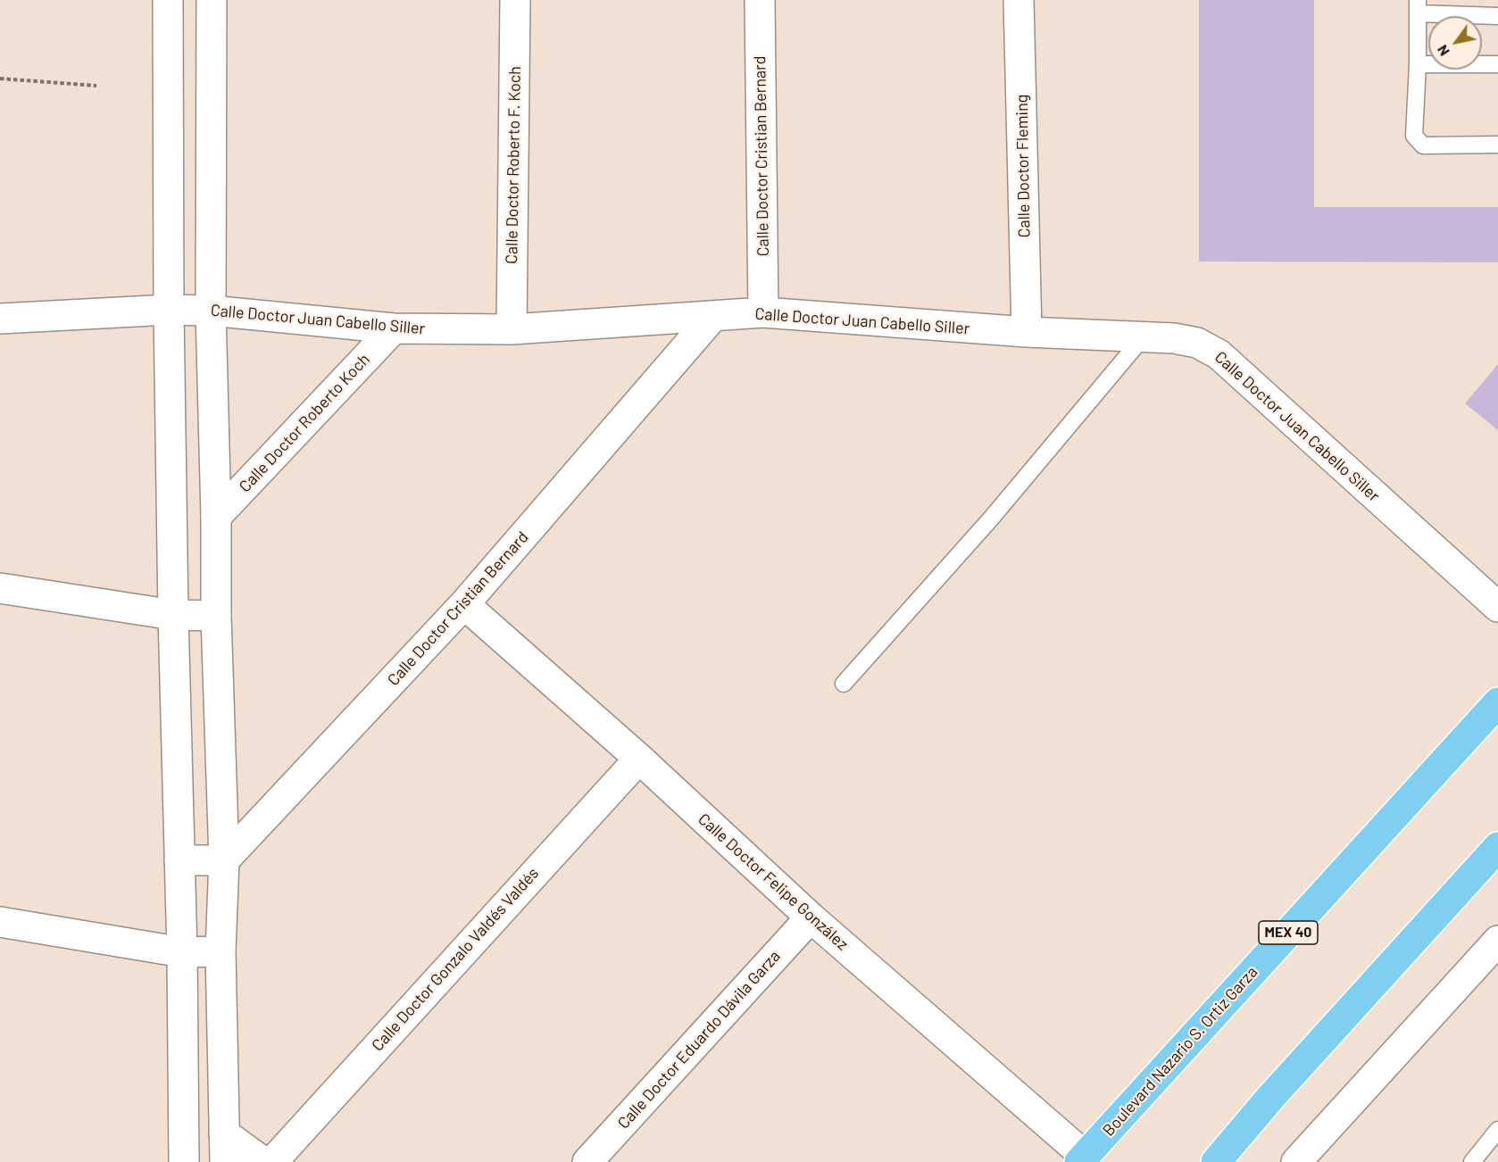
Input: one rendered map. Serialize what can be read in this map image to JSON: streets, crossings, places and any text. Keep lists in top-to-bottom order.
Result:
{
  "streets": {
    "highway": ["MEX 40", "Boulevard Nazario S. Ortiz Garza"],
    "street": [
      "Calle Doctor Cristian Bernard",
      "Calle Doctor Roberto F. Koch",
      "Calle Doctor Fleming",
      "Calle Doctor Juan Cabello Siller",
      "Calle Doctor Roberto Koch",
      "Calle Doctor Felipe González",
      "Calle Doctor Gonzalo Valdés Valdés",
      "Calle Doctor Eduardo Dávila Garza"
    ]
  },
  "crossings": [
    ["Calle Doctor Cristian Bernard", "Calle Doctor Juan Cabello Siller"],
    ["Calle Doctor Cristian Bernard", "Calle Doctor Felipe González"],
    ["Calle Doctor Roberto F. Koch", "Calle Doctor Juan Cabello Siller"],
    ["Calle Doctor Fleming", "Calle Doctor Juan Cabello Siller"],
    ["Calle Doctor Juan Cabello Siller", "Calle Doctor Roberto Koch"],
    ["Calle Doctor Felipe González", "Calle Doctor Gonzalo Valdés Valdés"],
    ["Calle Doctor Felipe González", "Calle Doctor Eduardo Dávila Garza"],
    ["Calle Doctor Felipe González", "Boulevard Nazario S. Ortiz Garza"]
  ],
  "north": "bottom left"
}
